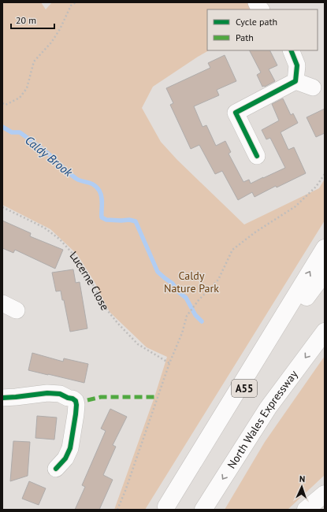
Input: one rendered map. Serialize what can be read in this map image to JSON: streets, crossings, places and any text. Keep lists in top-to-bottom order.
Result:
{
  "streets": {
    "highway": ["A55", "North Wales Expressway"],
    "path": ["Lucerne Close"]
  },
  "water": ["Caldy Brook"],
  "parks": ["Caldy Nature Park"],
  "legend": ["Cycle path", "Path"],
  "scale_bar": "20 m",
  "north": "top"
}
